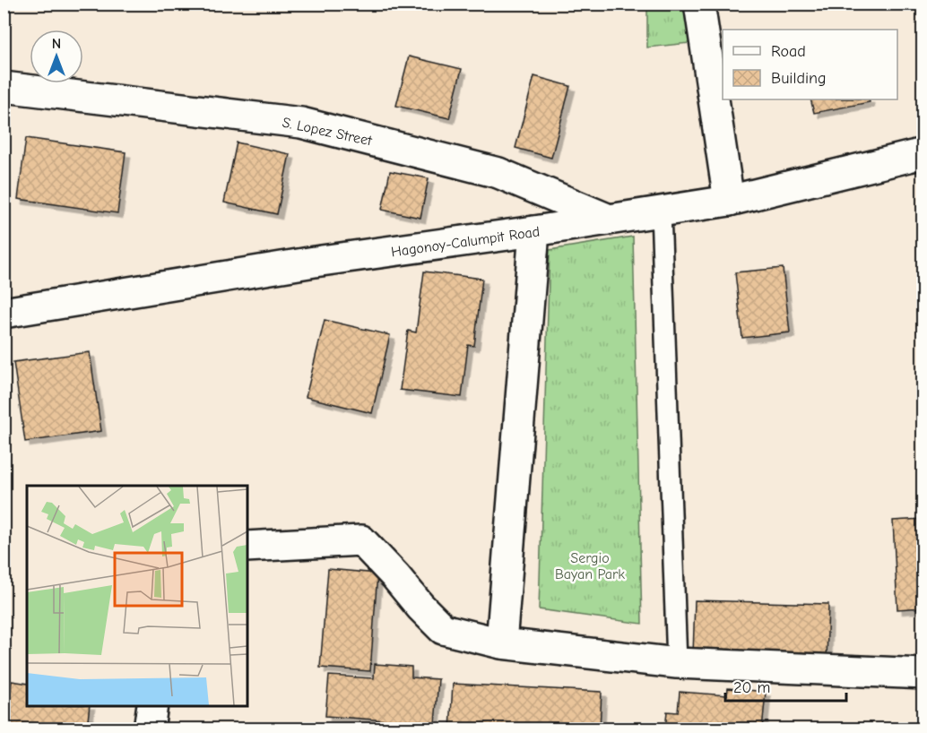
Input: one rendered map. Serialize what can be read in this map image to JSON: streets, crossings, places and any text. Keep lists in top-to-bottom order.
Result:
{
  "streets": {
    "street": ["S. Lopez Street", "Hagonoy-Calumpit Road"]
  },
  "crossings": [
    ["S. Lopez Street", "Hagonoy-Calumpit Road"]
  ],
  "parks": ["Sergio Bayan Park"],
  "legend": ["Road", "Building"],
  "scale_bar": "20 m",
  "north": "top"
}
